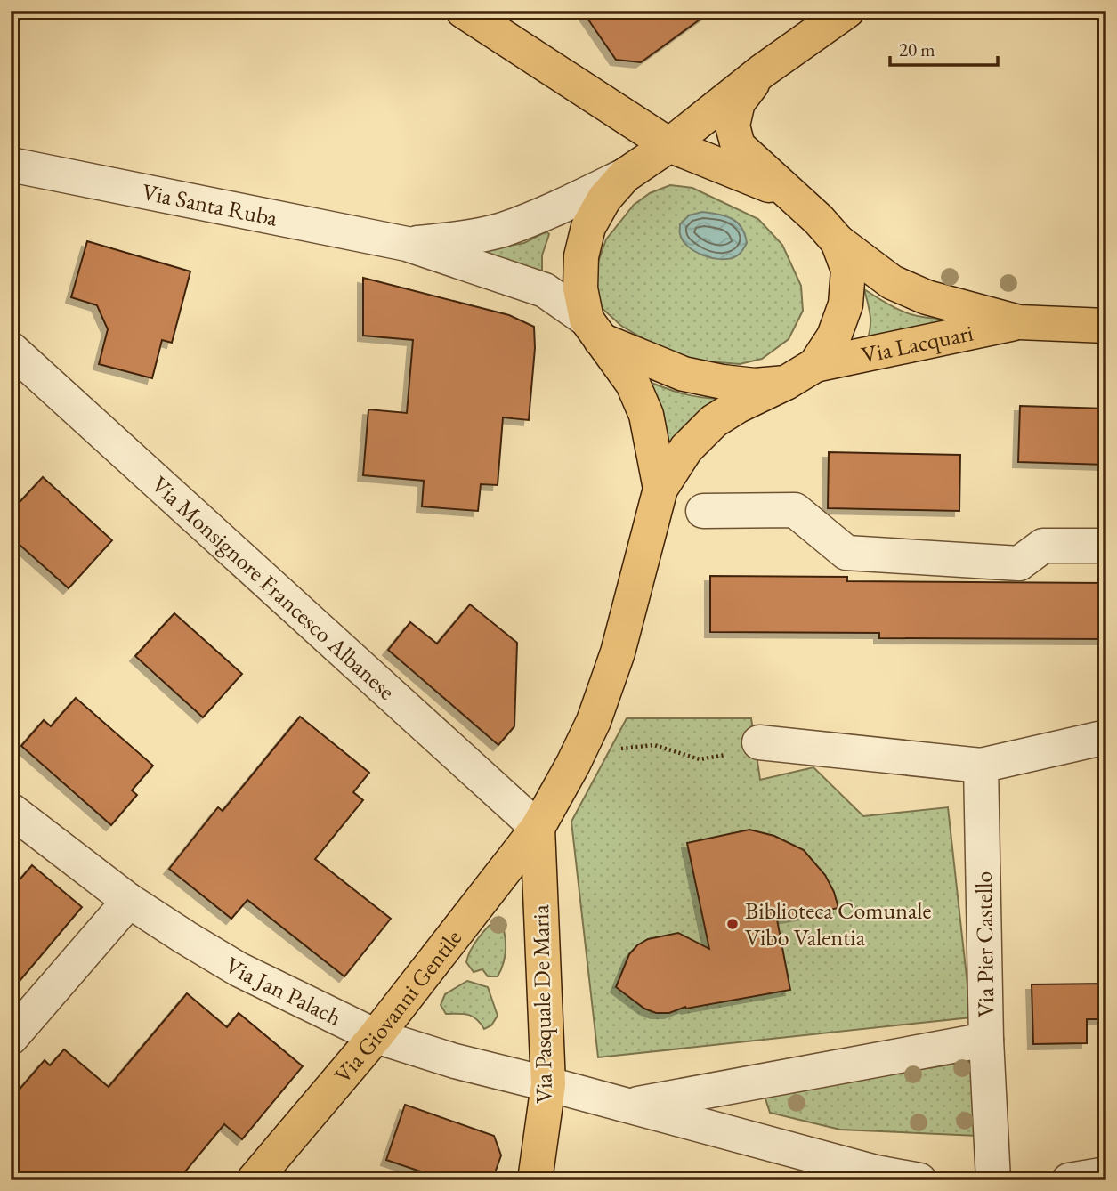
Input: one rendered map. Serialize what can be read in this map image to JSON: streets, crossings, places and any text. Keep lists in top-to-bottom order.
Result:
{
  "streets": {
    "main road": ["Via Lacquari", "Via Pasquale De Maria", "Via Giovanni Gentile"],
    "street": [
      "Via Santa Ruba",
      "Via Monsignore Francesco Albanese",
      "Via Pier Castello",
      "Via Jan Palach"
    ]
  },
  "crossings": [
    ["Via Monsignore Francesco Albanese", "Via Pasquale De Maria"],
    ["Via Monsignore Francesco Albanese", "Via Giovanni Gentile"],
    ["Via Pier Castello", "Via Jan Palach"],
    ["Via Jan Palach", "Via Pasquale De Maria"],
    ["Via Jan Palach", "Via Giovanni Gentile"],
    ["Via Pasquale De Maria", "Via Giovanni Gentile"]
  ],
  "places": ["Biblioteca Comunale Vibo Valentia"],
  "scale_bar": "20 m"
}
